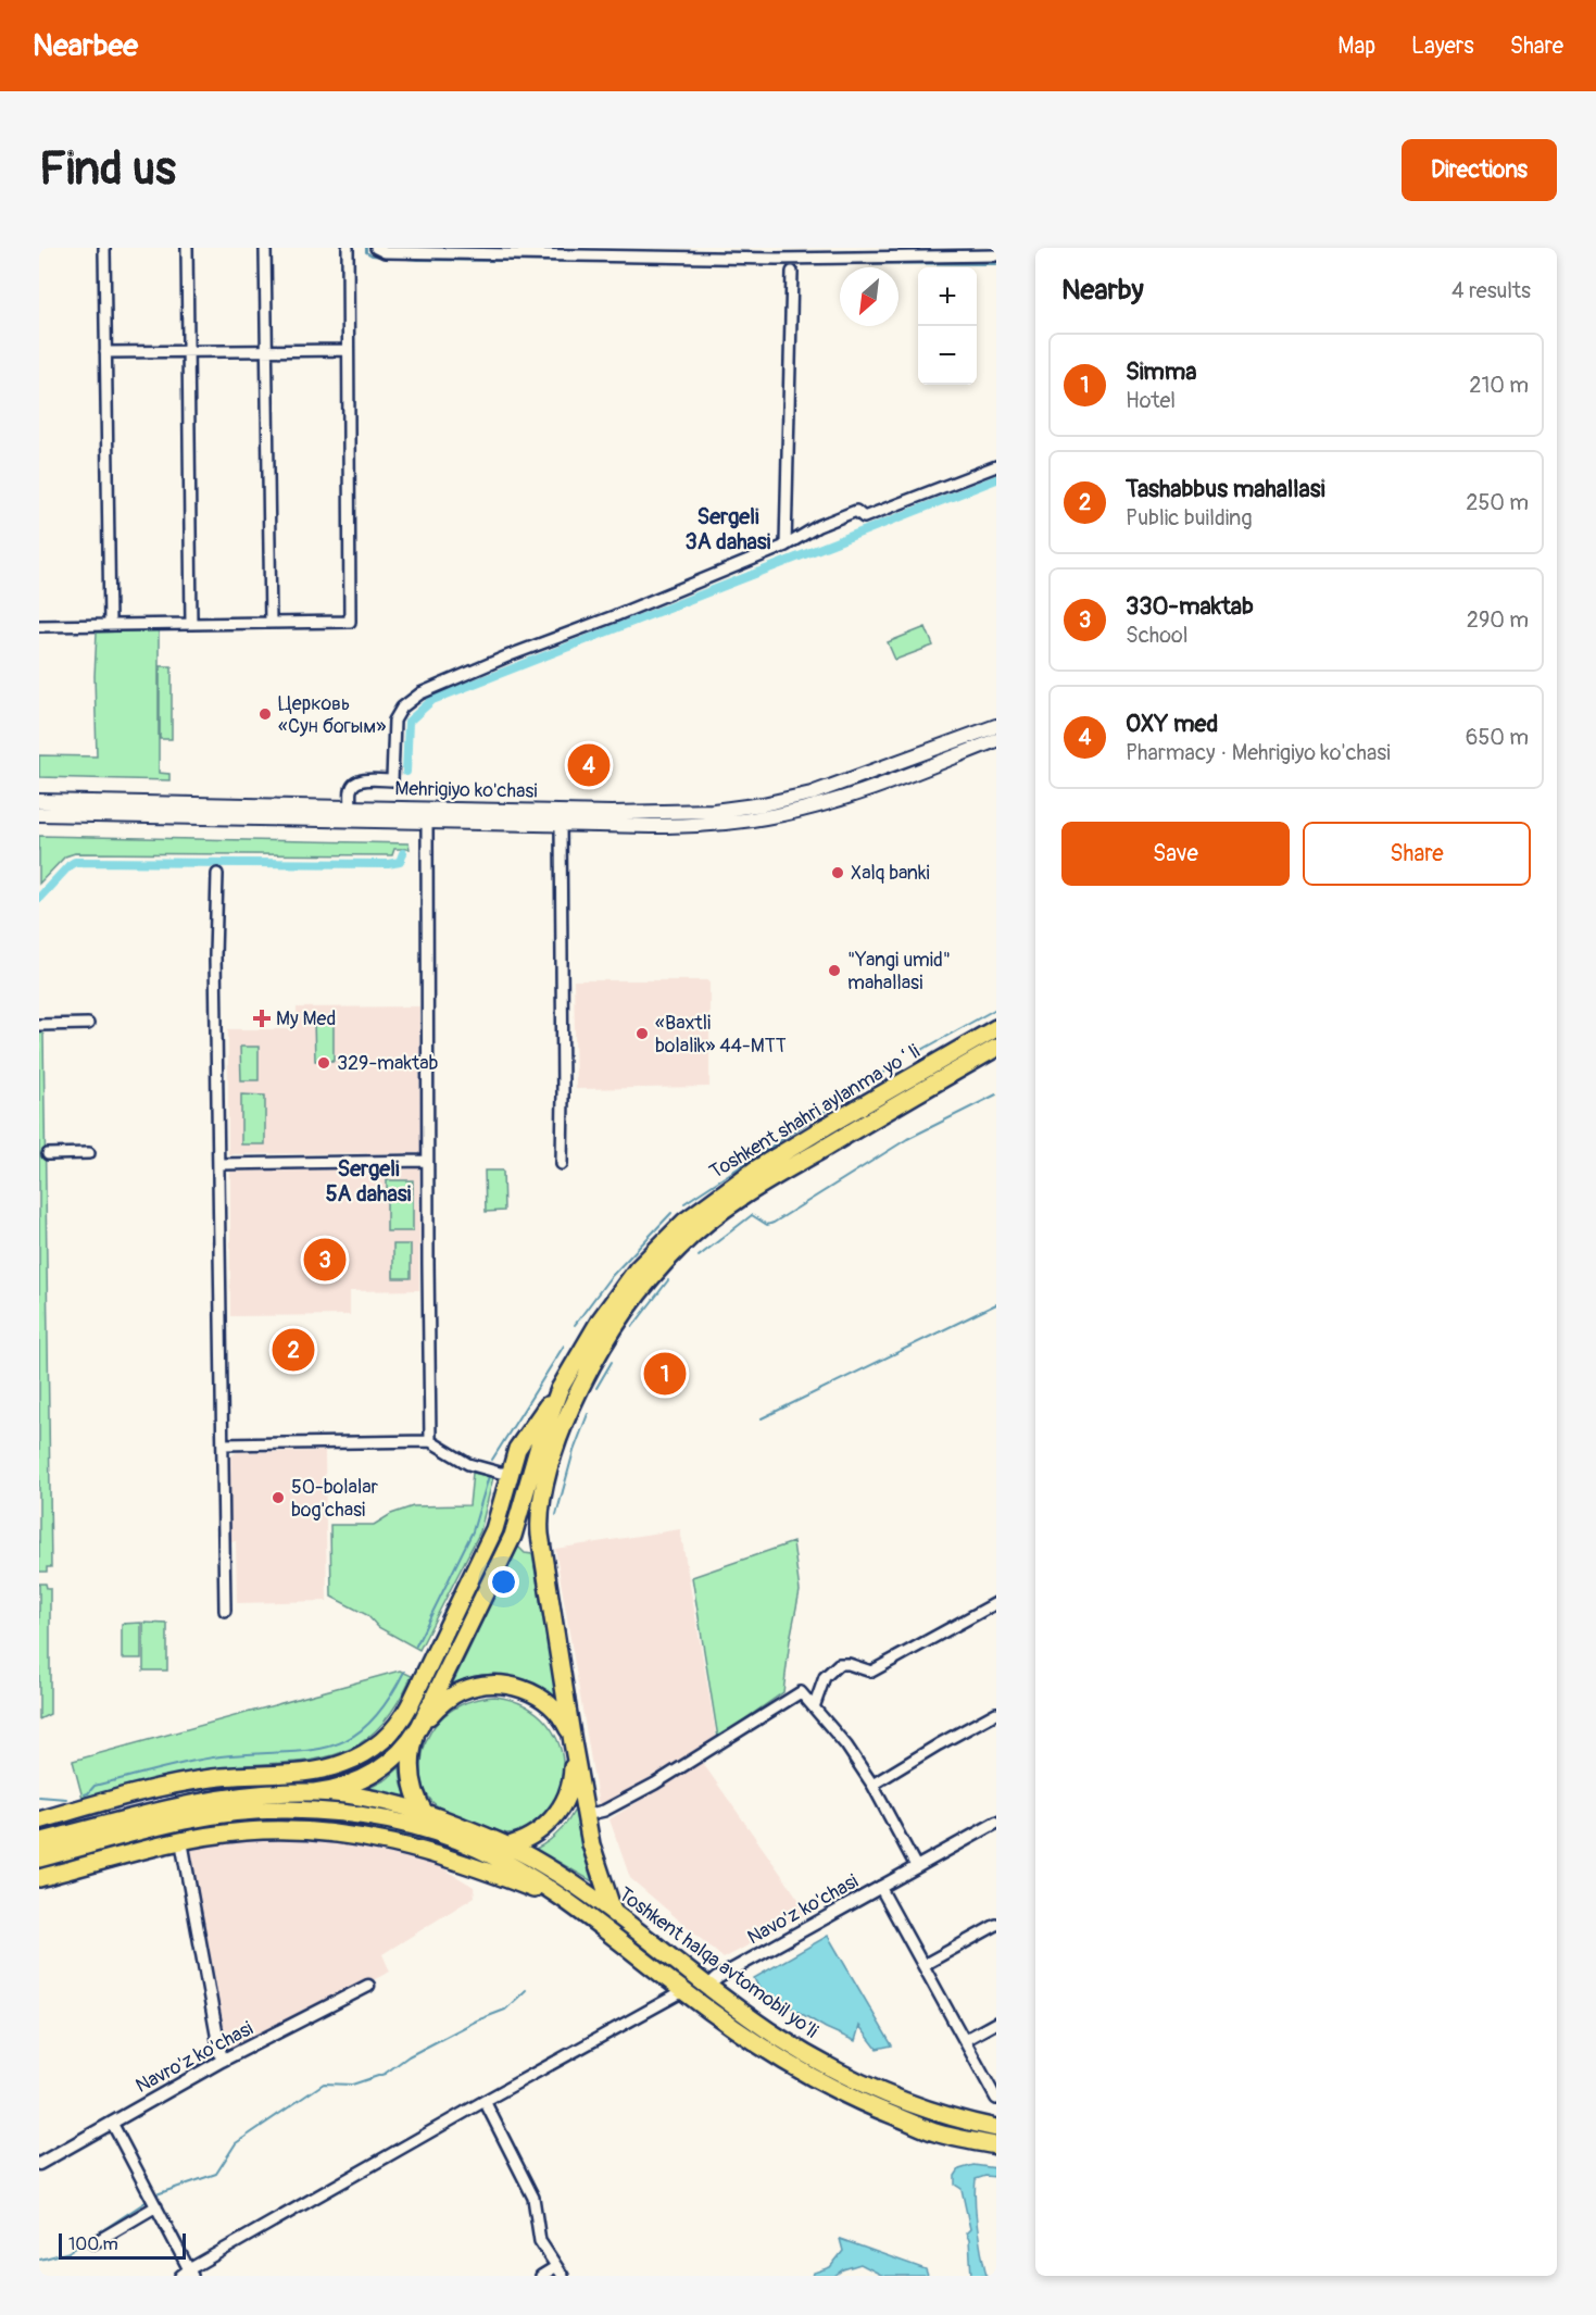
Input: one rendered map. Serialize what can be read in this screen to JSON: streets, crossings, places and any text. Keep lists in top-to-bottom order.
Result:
{
  "streets": {
    "highway": ["Toshkent shahri aylanma yoʻli", "Toshkent halqa avtomobil yo'li"],
    "main road": ["Mehrigiyo ko'chasi"],
    "street": ["Navo'z ko'chasi", "Navro'z ko'chasi"]
  },
  "crossings": [
    ["Toshkent shahri aylanma yoʻli", "Toshkent halqa avtomobil yo'li"],
    ["Navo'z ko'chasi", "Toshkent halqa avtomobil yo'li"]
  ],
  "districts": ["Sergeli 3A dahasi", "Sergeli 5A dahasi"],
  "places": {
    "other": [
      "Церковь «Сун богым»",
      "Xalq banki",
      "\"Yangi umid\" mahallasi",
      "«Baxtli bolalik» 44-MTT",
      "329-maktab",
      "50-bolalar bog'chasi"
    ],
    "health": ["My Med"]
  },
  "scale_bar": "100 m",
  "north": "bottom left",
  "page": {
    "header": "Nearbee",
    "nav": ["Map", "Layers", "Share"],
    "buttons": [
      "Directions",
      ["Save", "Share"]
    ],
    "title": "Find us",
    "heading": ["Nearby", "4 results"],
    "map_buttons": ["+", "−"],
    "list": [
      {
        "mark": "1",
        "name": "Simma",
        "note": "Hotel",
        "value": "210 m"
      },
      {
        "mark": "2",
        "name": "Tashabbus mahallasi",
        "note": "Public building",
        "value": "250 m"
      },
      {
        "mark": "3",
        "name": "330-maktab",
        "note": "School",
        "value": "290 m"
      },
      {
        "mark": "4",
        "name": "OXY med",
        "note": "Pharmacy · Mehrigiyo ko'chasi",
        "value": "650 m"
      }
    ],
    "pins": [
      "4",
      "3",
      "2",
      "1"
    ],
    "scale": "100 m"
  }
}
